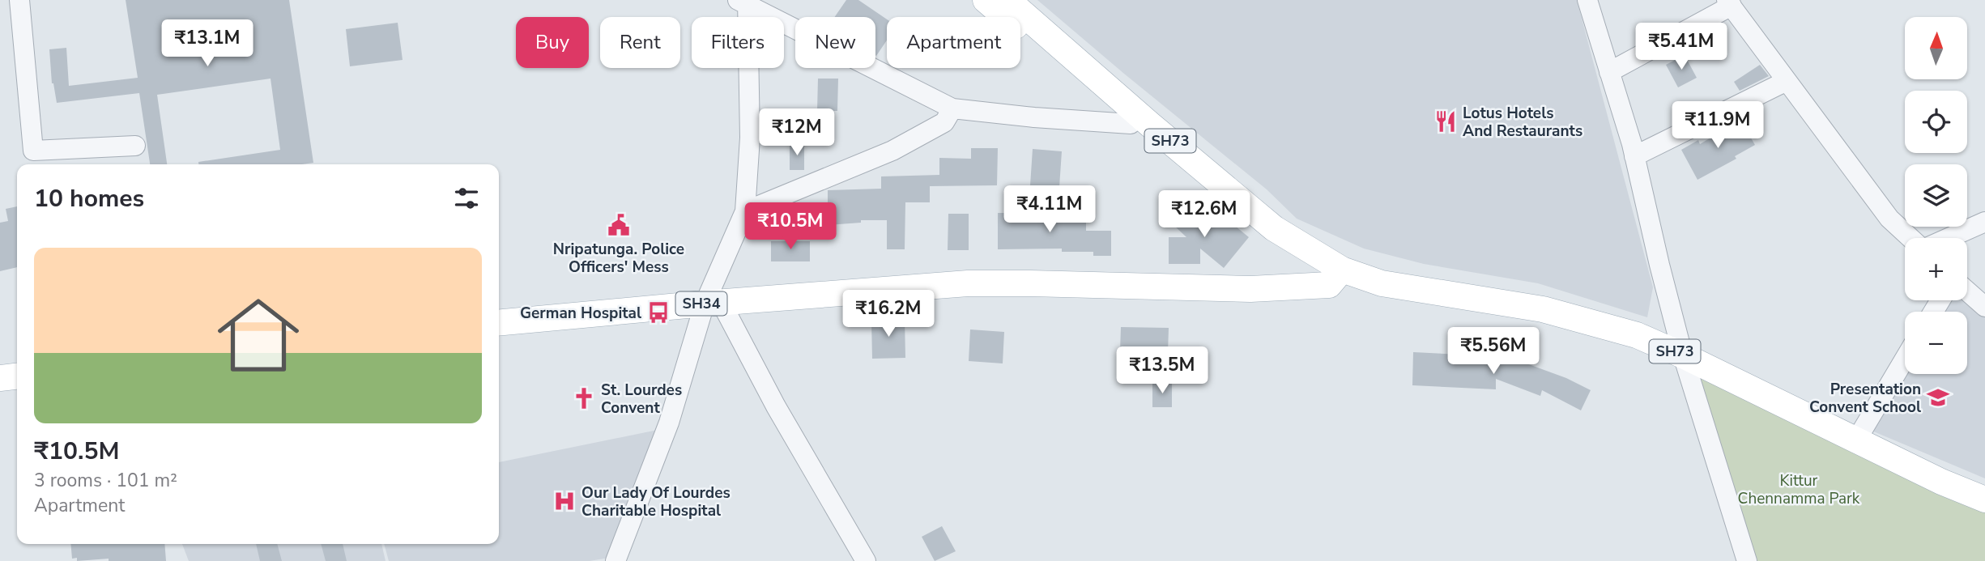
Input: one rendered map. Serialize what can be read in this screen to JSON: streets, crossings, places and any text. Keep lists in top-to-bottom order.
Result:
{
  "streets": {
    "main road": ["SH73", "SH34"]
  },
  "crossings": [
    ["SH73", "SH34"]
  ],
  "parks": ["Kittur Chennamma Park"],
  "places": {
    "restaurant": ["Lotus Hotels And Restaurants"],
    "public building": ["Nripatunga. Police Officers' Mess"],
    "bus stop": ["German Hospital"],
    "school or university": ["Presentation Convent School"],
    "church": ["St. Lourdes Convent"],
    "hospital": ["Our Lady Of Lourdes Charitable Hospital"]
  },
  "north": "top",
  "page": {
    "map_buttons": ["+", "−"],
    "chip": [
      "Buy",
      "Rent",
      "Filters",
      "New",
      "Apartment"
    ],
    "price": [
      "₹13.1M",
      "₹5.41M",
      "₹11.9M",
      "₹12M",
      "₹4.11M",
      "₹12.6M",
      "₹10.5M",
      "₹16.2M",
      "₹5.56M",
      "₹13.5M"
    ],
    "heading": "10 homes",
    "list": [
      {
        "name": "₹10.5M",
        "note": "3 rooms · 101 m² · Apartment"
      }
    ]
  }
}
